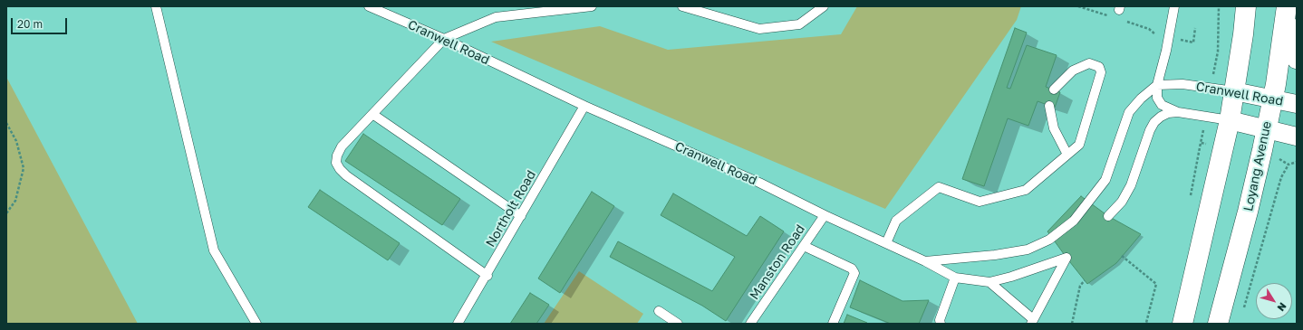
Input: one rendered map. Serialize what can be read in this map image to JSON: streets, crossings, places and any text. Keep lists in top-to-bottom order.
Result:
{
  "streets": {
    "main road": ["Loyang Avenue"],
    "street": ["Cranwell Road"],
    "lane": ["Northolt Road", "Manston Road"]
  },
  "crossings": [
    ["Cranwell Road", "Loyang Avenue"],
    ["Cranwell Road", "Northolt Road"],
    ["Cranwell Road", "Manston Road"]
  ],
  "scale_bar": "20 m",
  "north": "bottom right"
}
